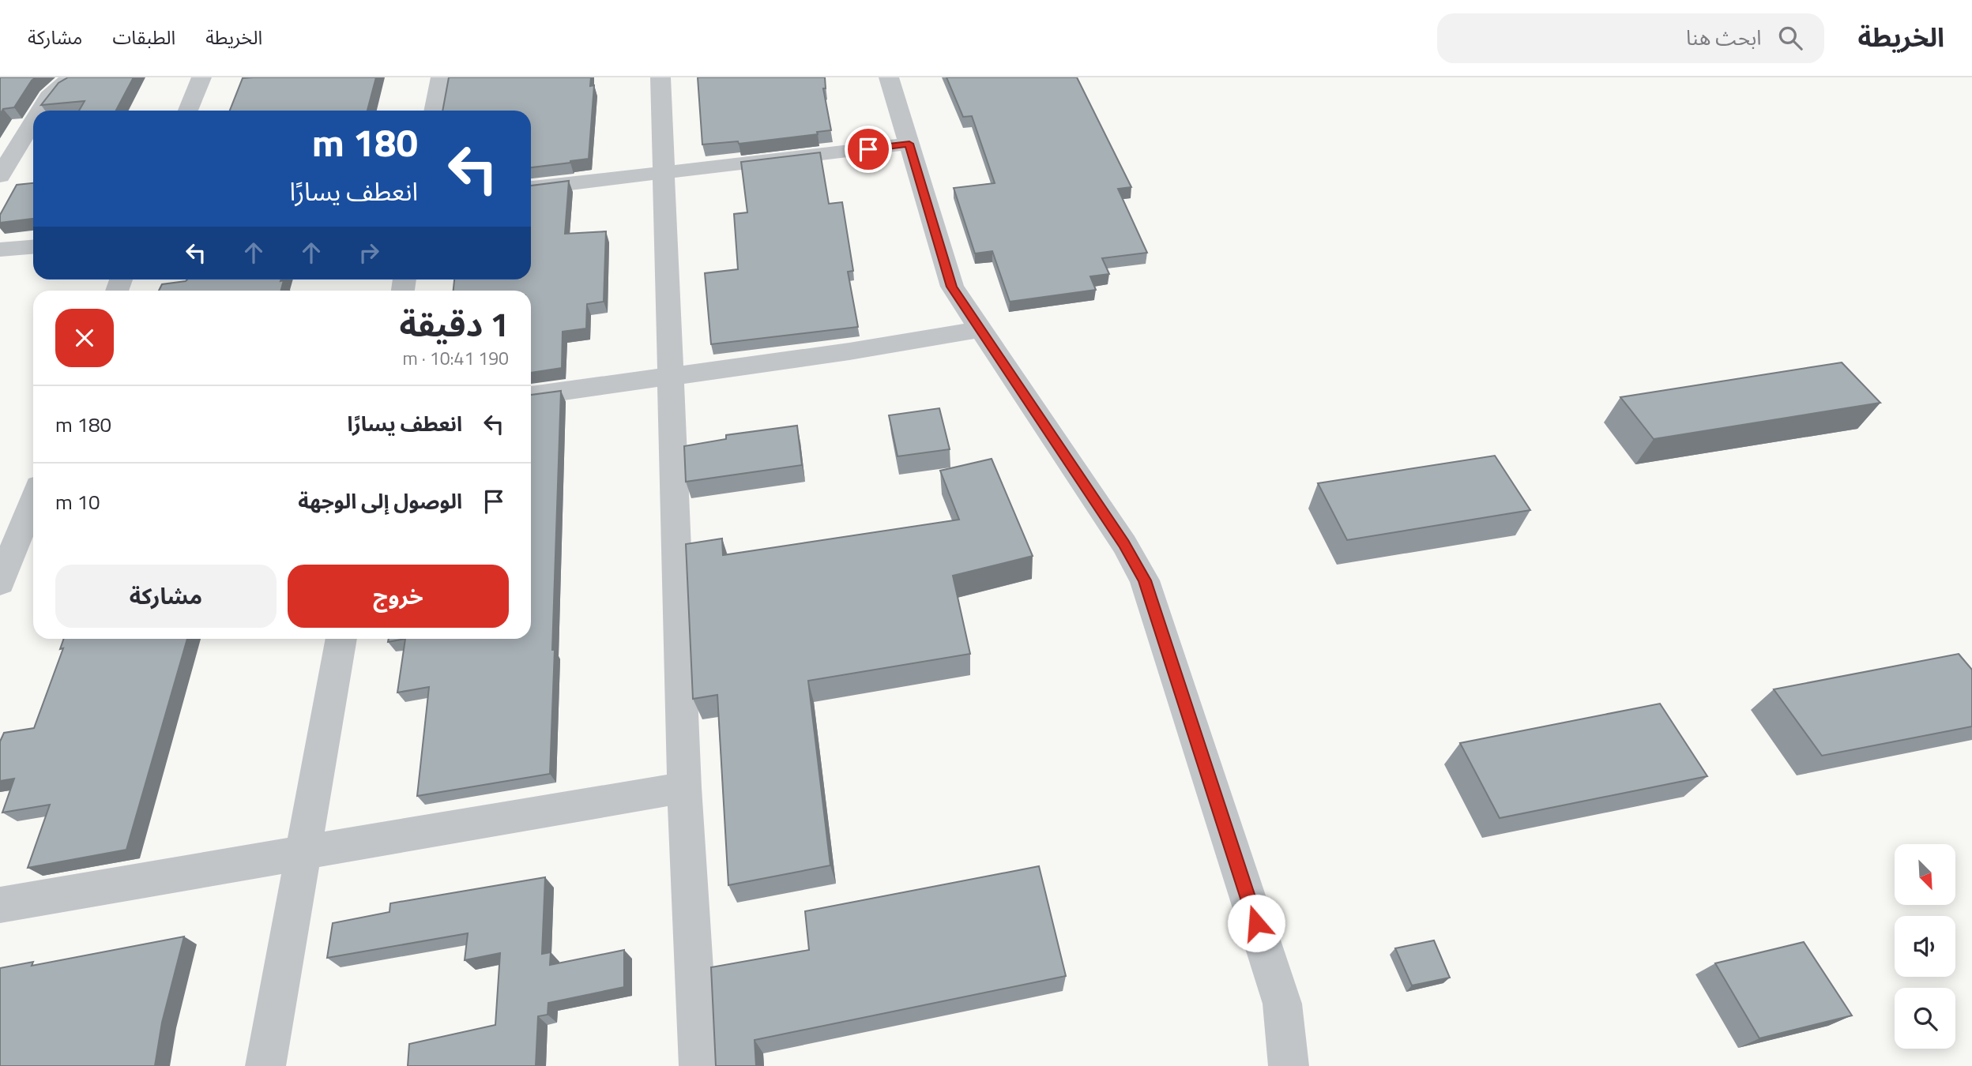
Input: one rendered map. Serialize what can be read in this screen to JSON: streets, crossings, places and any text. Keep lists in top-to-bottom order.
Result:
{
  "north": "bottom right",
  "page": {
    "header": "الخريطة",
    "search": "ابحث هنا",
    "nav": ["الخريطة", "الطبقات", "مشاركة"],
    "turn": ["180 m", "انعطف يسارًا"],
    "heading": ["1 دقيقة", "190 m · 10:41"],
    "list": [
      {
        "name": "انعطف يسارًا",
        "value": "180 m"
      },
      {
        "name": "الوصول إلى الوجهة",
        "value": "10 m"
      }
    ],
    "buttons": ["خروج", "مشاركة"]
  }
}
